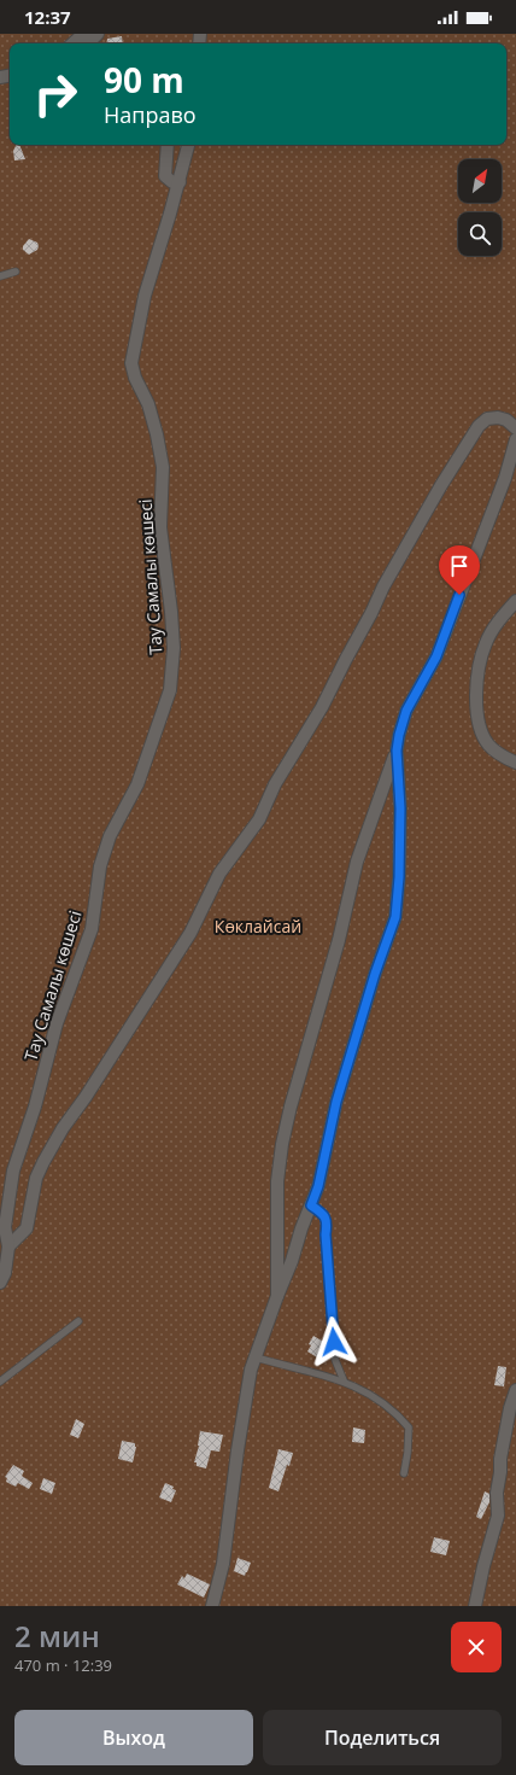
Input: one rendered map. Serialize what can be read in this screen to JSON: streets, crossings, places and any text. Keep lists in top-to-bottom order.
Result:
{
  "streets": {
    "street": ["Тау Самалы көшесі"]
  },
  "parks": ["Көклайсай"],
  "north": "top right",
  "page": {
    "status": "12:37",
    "turn": ["90 m", "Направо"],
    "heading": ["2 мин", "470 m · 12:39"],
    "buttons": ["Выход", "Поделиться"]
  }
}
